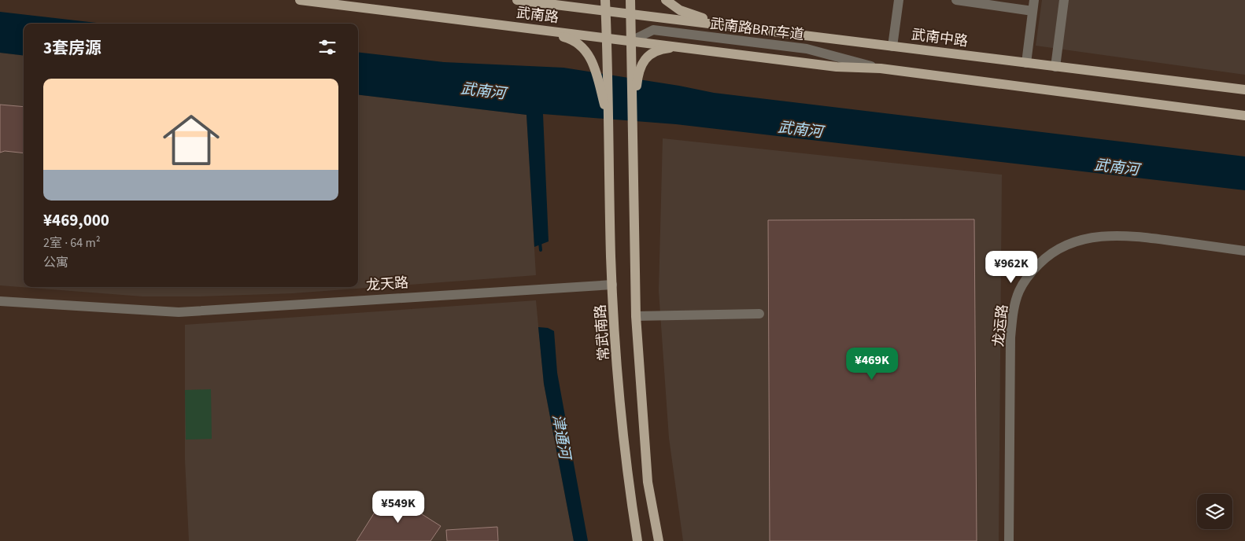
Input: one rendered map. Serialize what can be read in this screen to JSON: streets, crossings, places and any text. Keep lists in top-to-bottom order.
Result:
{
  "streets": {
    "main road": ["武南路", "武南中路", "常武南路"],
    "street": ["武南路BRT车道", "龙天路", "龙运路"]
  },
  "crossings": [
    ["武南路", "武南路BRT车道"],
    ["武南路", "武南中路"],
    ["龙天路", "常武南路"]
  ],
  "water": ["武南河", "津通河"],
  "page": {
    "heading": "3套房源",
    "list": [
      {
        "name": "¥469,000",
        "note": "2室 · 64 m² · 公寓"
      }
    ],
    "price": ["¥962K", "¥469K", "¥549K"]
  }
}
